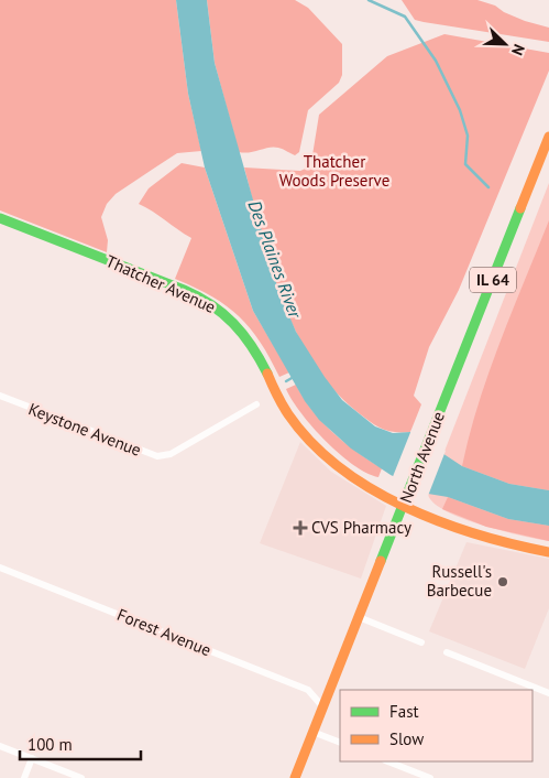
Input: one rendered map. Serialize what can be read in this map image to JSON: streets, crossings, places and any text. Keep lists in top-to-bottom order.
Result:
{
  "streets": {
    "main road": ["IL 64", "Thatcher Avenue", "North Avenue"],
    "street": ["Keystone Avenue", "Forest Avenue"]
  },
  "crossings": [
    ["Thatcher Avenue", "North Avenue"],
    ["North Avenue", "Forest Avenue"]
  ],
  "water": ["Des Plaines River"],
  "parks": ["Thatcher Woods Preserve"],
  "places": {
    "health": ["CVS Pharmacy"],
    "other": ["Russell's Barbecue"]
  },
  "legend": ["Fast", "Slow"],
  "scale_bar": "100 m",
  "north": "bottom right"
}
